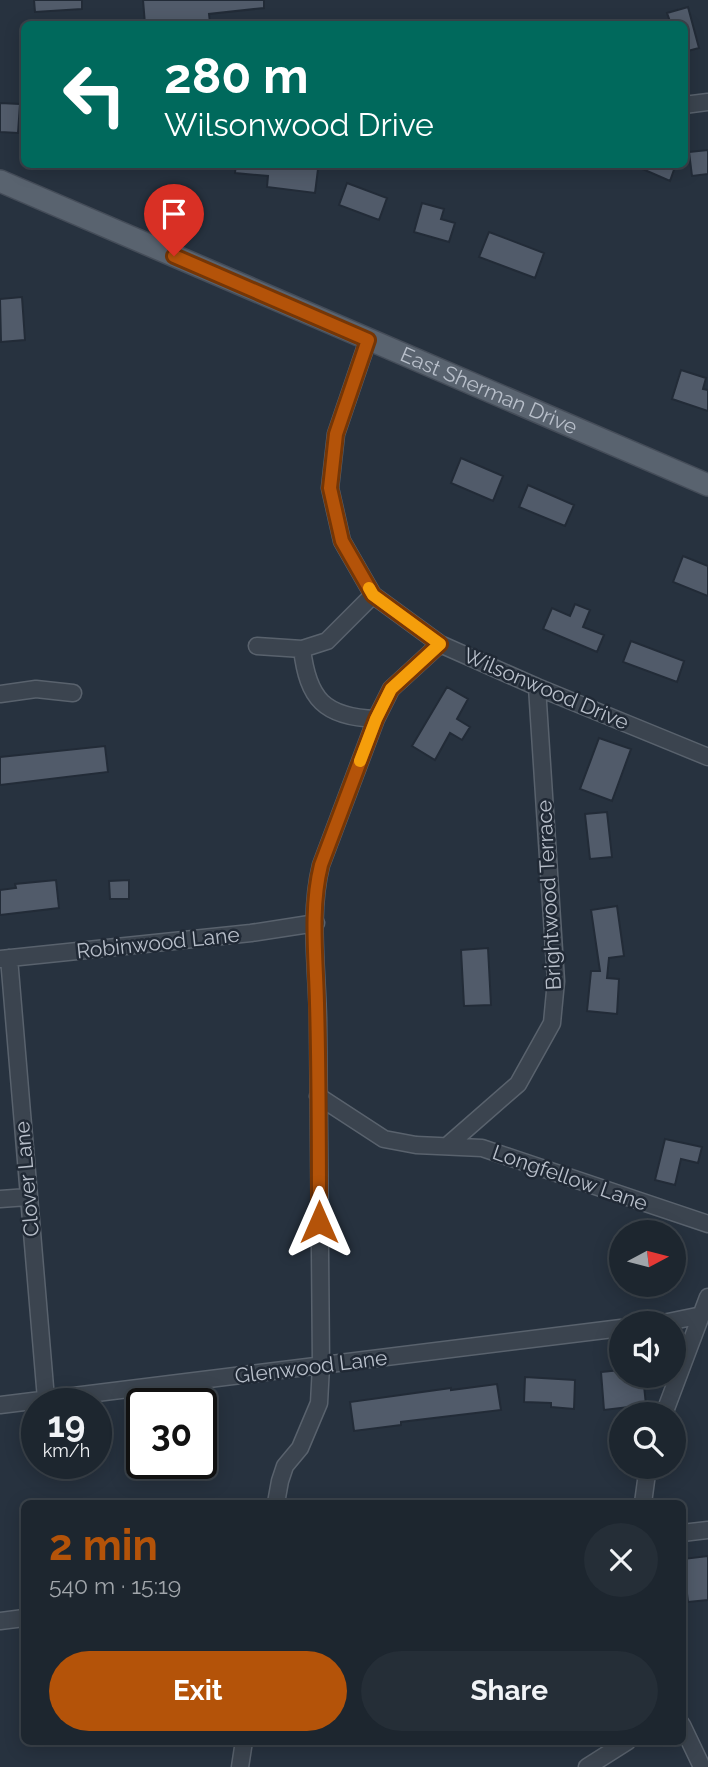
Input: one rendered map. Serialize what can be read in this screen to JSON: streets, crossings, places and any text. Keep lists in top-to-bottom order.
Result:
{
  "streets": {
    "main road": ["East Sherman Drive"],
    "street": [
      "Wilsonwood Drive",
      "Brightwood Terrace",
      "Robinwood Lane",
      "Longfellow Lane",
      "Clover Lane",
      "Glenwood Lane"
    ]
  },
  "crossings": [
    ["East Sherman Drive", "Wilsonwood Drive"],
    ["Wilsonwood Drive", "Brightwood Terrace"],
    ["Brightwood Terrace", "Longfellow Lane"],
    ["Robinwood Lane", "Clover Lane"]
  ],
  "north": "right",
  "page": {
    "turn": ["280 m", "Wilsonwood Drive"],
    "speed": "19 km/h",
    "limit": "30",
    "heading": ["2 min", "540 m · 15:19"],
    "buttons": ["Exit", "Share"]
  }
}
